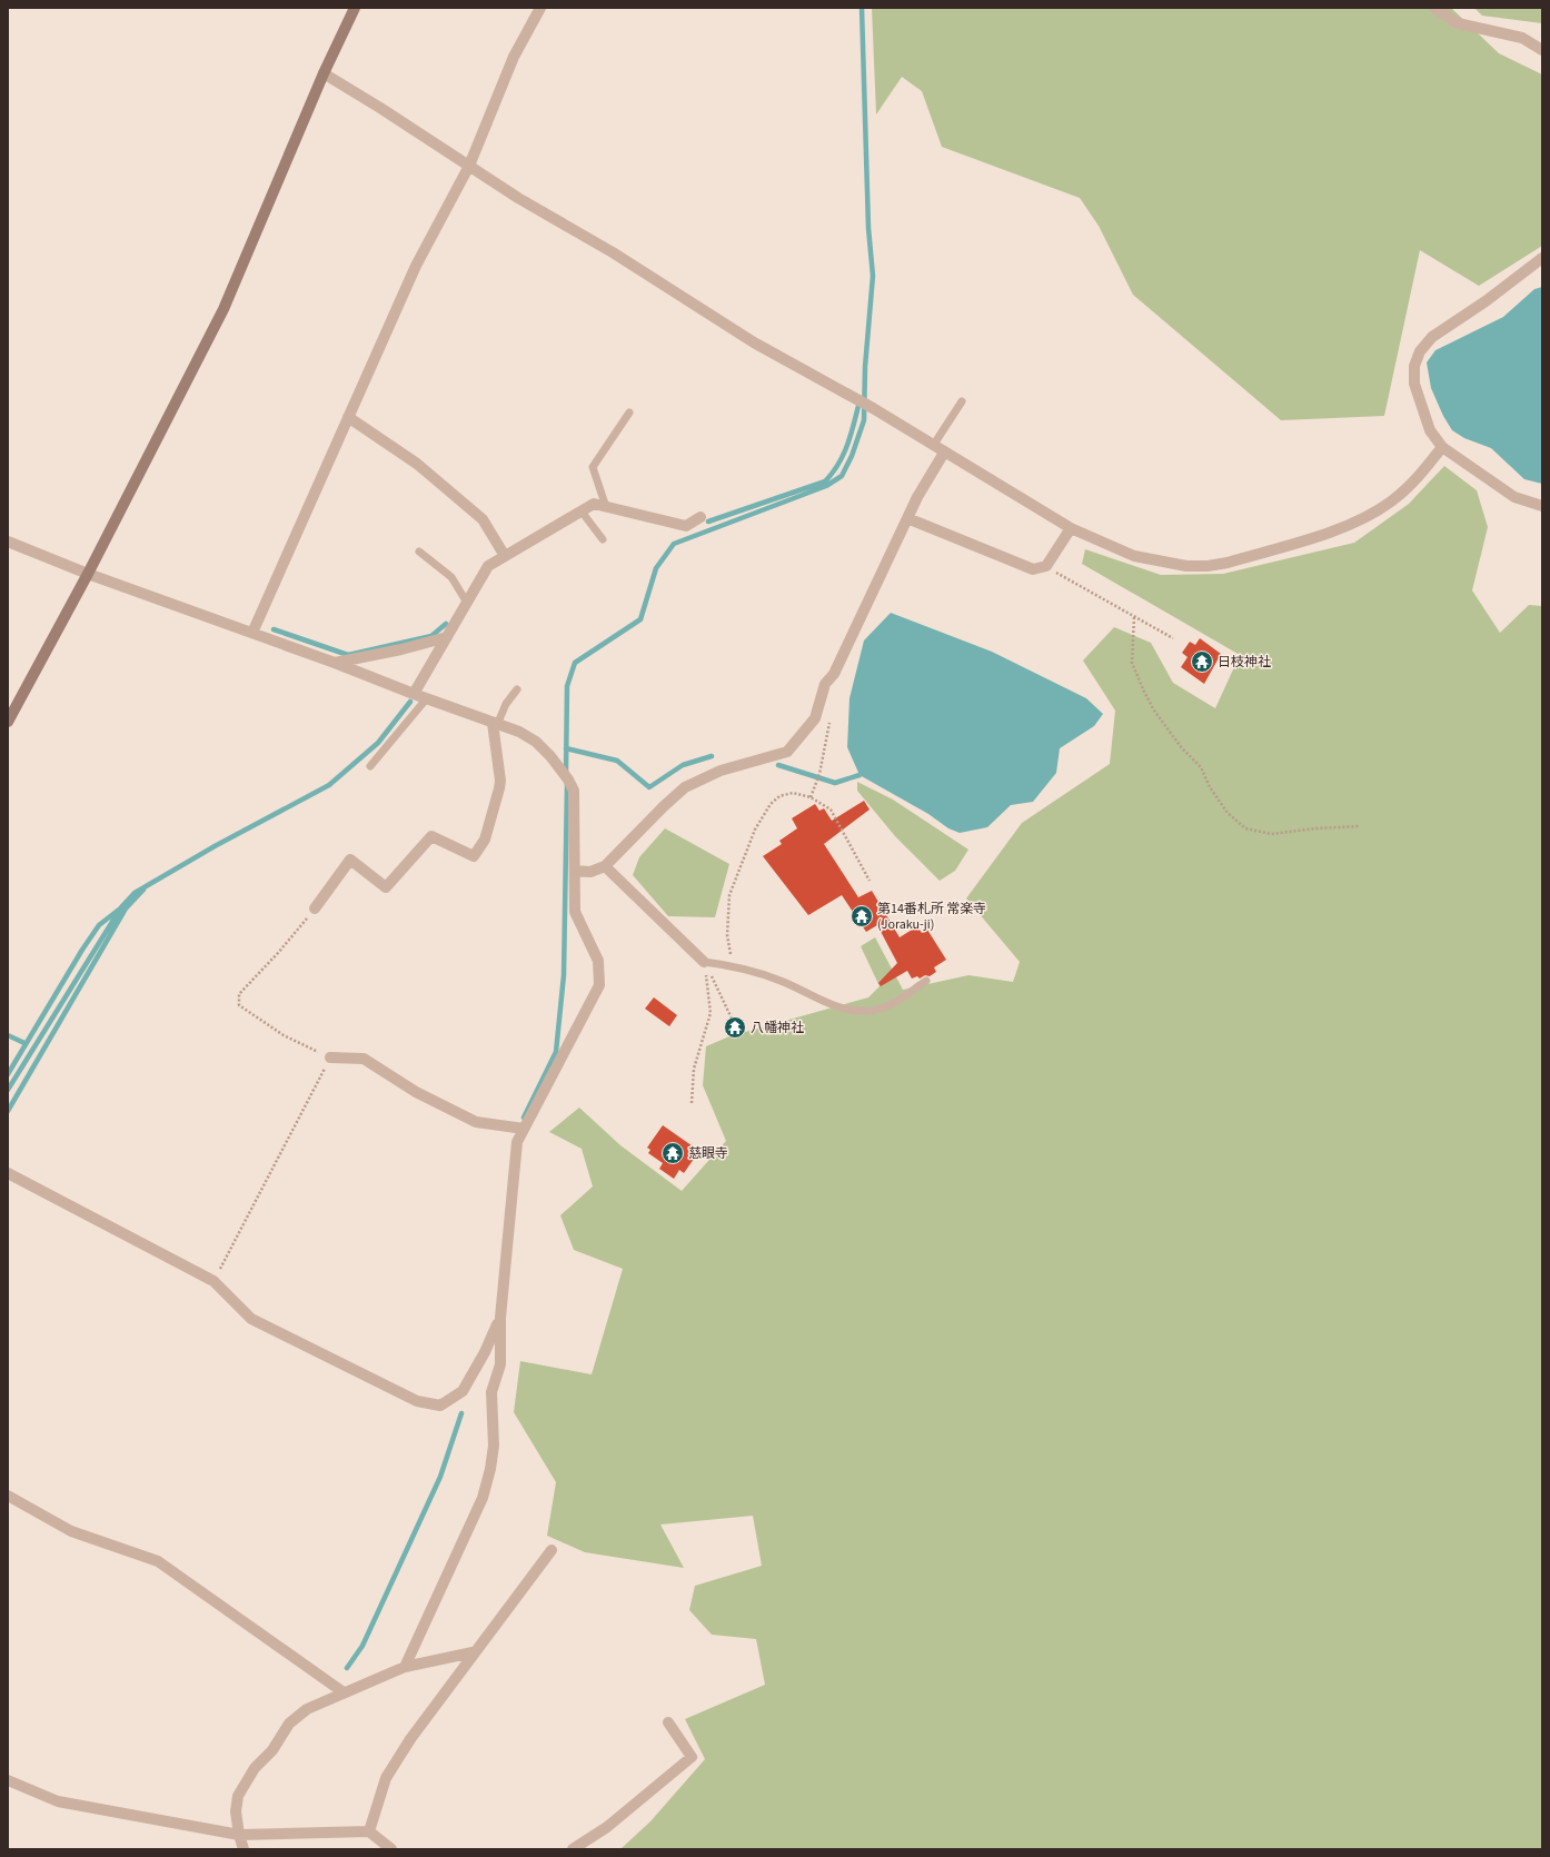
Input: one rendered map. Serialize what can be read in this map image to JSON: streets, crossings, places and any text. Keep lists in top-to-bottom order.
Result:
{
  "places": {
    "temple": [
      "日枝神社",
      "第14番札所 常楽寺 (Joraku-ji)",
      "八幡神社",
      "慈眼寺"
    ]
  }
}
